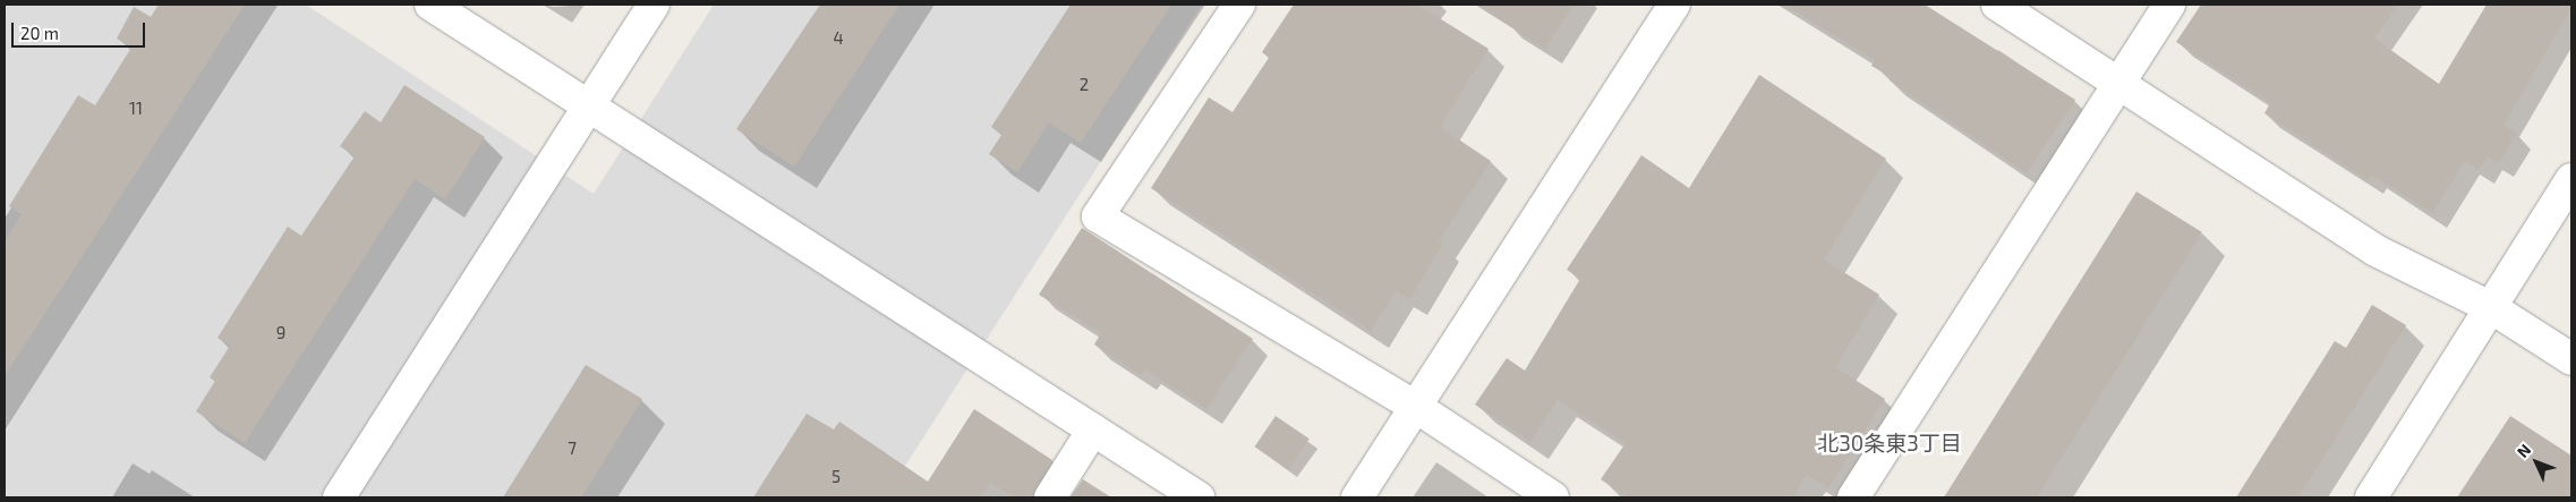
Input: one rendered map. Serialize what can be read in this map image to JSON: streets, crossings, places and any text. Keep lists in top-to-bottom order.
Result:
{
  "districts": ["北30条東3丁目"],
  "house_numbers": [
    "4",
    "2",
    "11",
    "9",
    "7",
    "5"
  ],
  "scale_bar": "20 m",
  "north": "top left"
}
